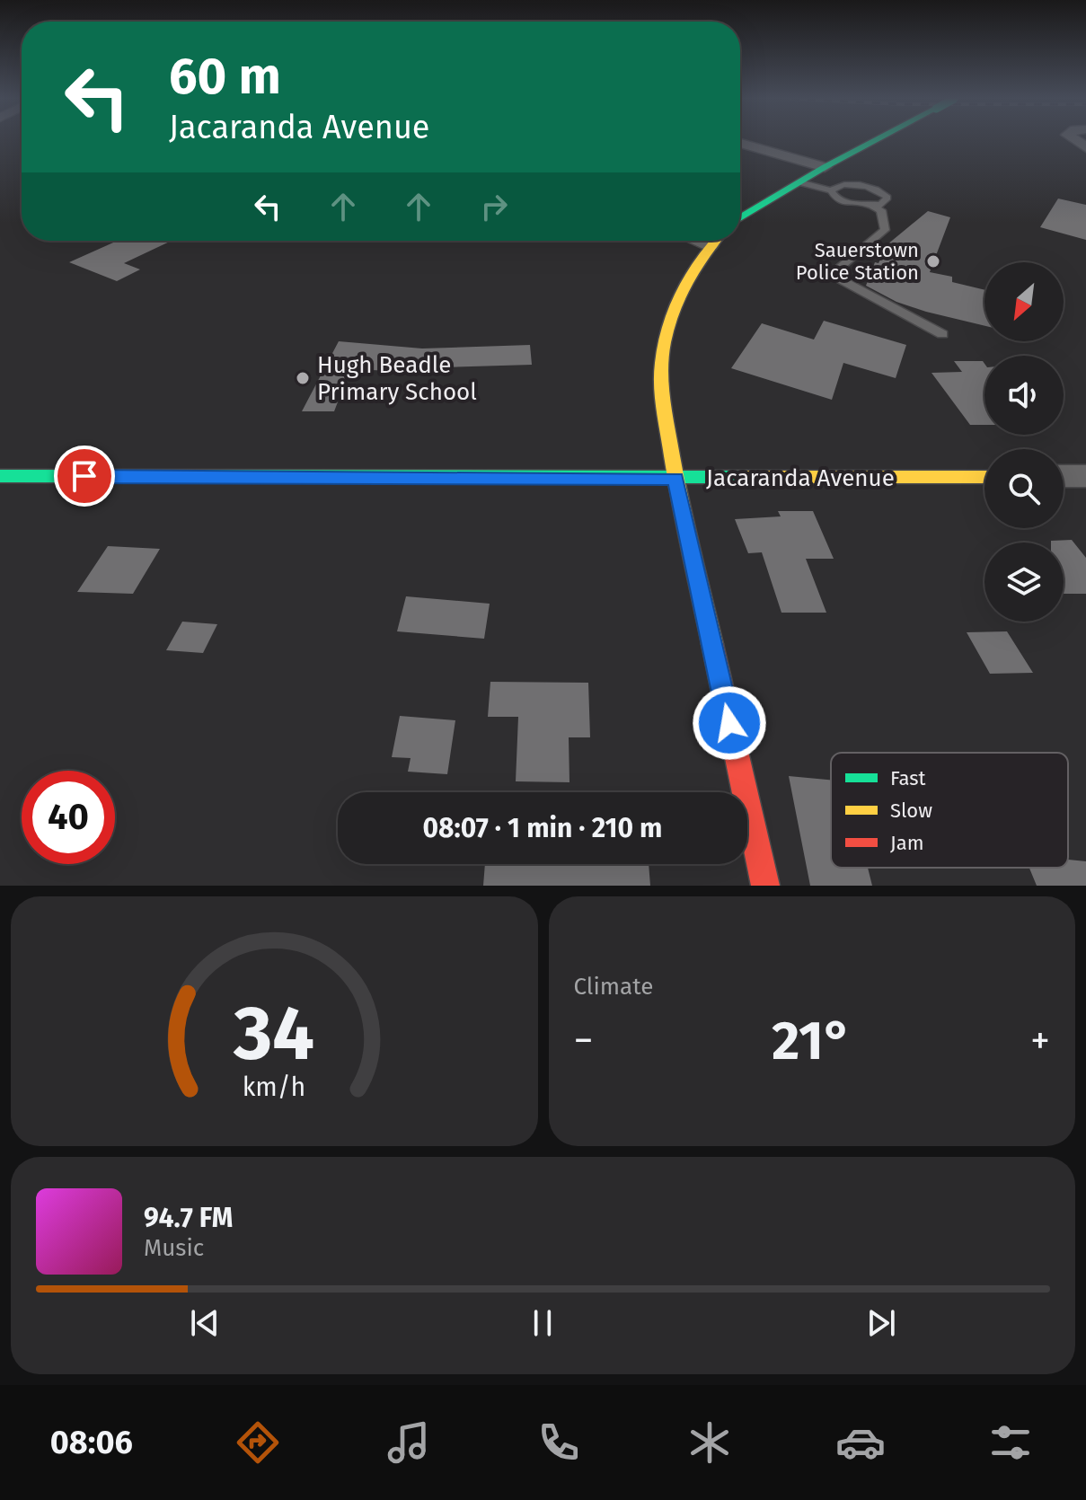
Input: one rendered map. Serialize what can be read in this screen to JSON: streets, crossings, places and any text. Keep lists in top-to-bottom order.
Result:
{
  "streets": {
    "street": ["Jacaranda Avenue"]
  },
  "places": ["Sauerstown Police Station", "Hugh Beadle Primary School"],
  "legend": ["Fast", "Slow", "Jam"],
  "north": "bottom left",
  "page": {
    "turn": ["60 m", "Jacaranda Avenue"],
    "limit": "40",
    "trip": "08:07 · 1 min · 210 m",
    "tile": "Climate",
    "heat": ["−", "21°", "+"],
    "song": ["94.7 FM", "Music"],
    "tabs": "08:06",
    "gauge": ["34", "km/h"]
  }
}
